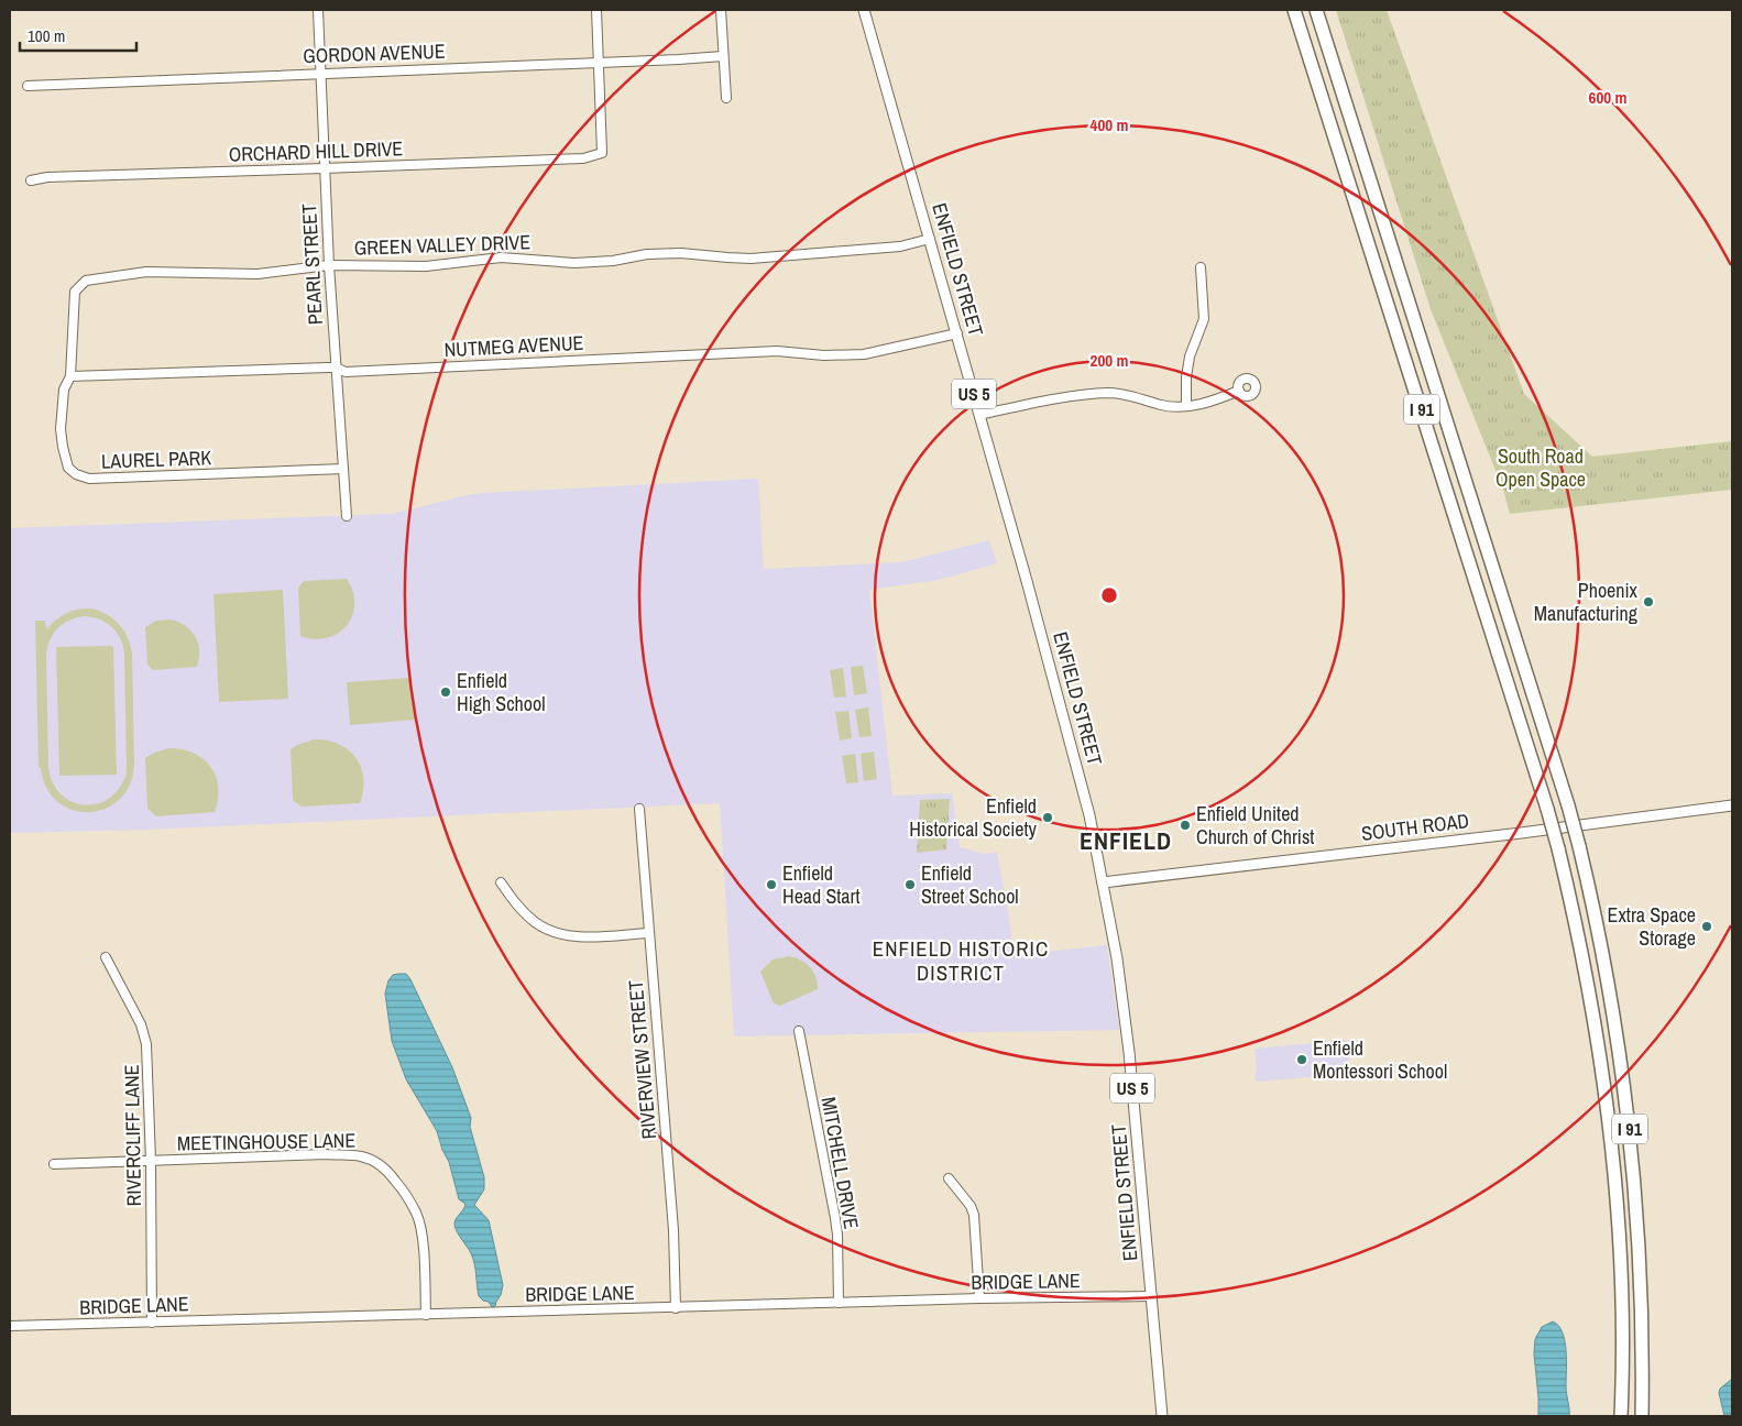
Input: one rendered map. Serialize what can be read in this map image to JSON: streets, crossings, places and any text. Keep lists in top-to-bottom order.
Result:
{
  "streets": {
    "highway": ["I 91"],
    "main road": ["ENFIELD STREET", "US 5", "SOUTH ROAD"],
    "street": [
      "GORDON AVENUE",
      "ORCHARD HILL DRIVE",
      "GREEN VALLEY DRIVE",
      "PEARL STREET",
      "NUTMEG AVENUE",
      "LAUREL PARK",
      "RIVERVIEW STREET",
      "RIVERCLIFF LANE",
      "MEETINGHOUSE LANE",
      "MITCHELL DRIVE",
      "BRIDGE LANE"
    ]
  },
  "crossings": [
    ["GORDON AVENUE", "ORCHARD HILL DRIVE"],
    ["GORDON AVENUE", "PEARL STREET"],
    ["ORCHARD HILL DRIVE", "PEARL STREET"],
    ["GREEN VALLEY DRIVE", "PEARL STREET"],
    ["GREEN VALLEY DRIVE", "ENFIELD STREET"],
    ["GREEN VALLEY DRIVE", "LAUREL PARK"],
    ["PEARL STREET", "NUTMEG AVENUE"],
    ["PEARL STREET", "LAUREL PARK"],
    ["ENFIELD STREET", "NUTMEG AVENUE"],
    ["ENFIELD STREET", "SOUTH ROAD"],
    ["ENFIELD STREET", "BRIDGE LANE"],
    ["NUTMEG AVENUE", "LAUREL PARK"],
    ["RIVERVIEW STREET", "BRIDGE LANE"],
    ["RIVERCLIFF LANE", "MEETINGHOUSE LANE"],
    ["RIVERCLIFF LANE", "BRIDGE LANE"],
    ["MEETINGHOUSE LANE", "BRIDGE LANE"],
    ["MITCHELL DRIVE", "BRIDGE LANE"]
  ],
  "districts": ["ENFIELD", "ENFIELD HISTORIC DISTRICT"],
  "parks": ["South Road Open Space"],
  "places": [
    "Phoenix Manufacturing",
    "Enfield High School",
    "Enfield Historical Society",
    "Enfield United Church of Christ",
    "Enfield Head Start",
    "Enfield Street School",
    "Extra Space Storage",
    "Enfield Montessori School"
  ],
  "scale_bar": "100 m",
  "rings": ["600 m", "400 m", "200 m"]
}
